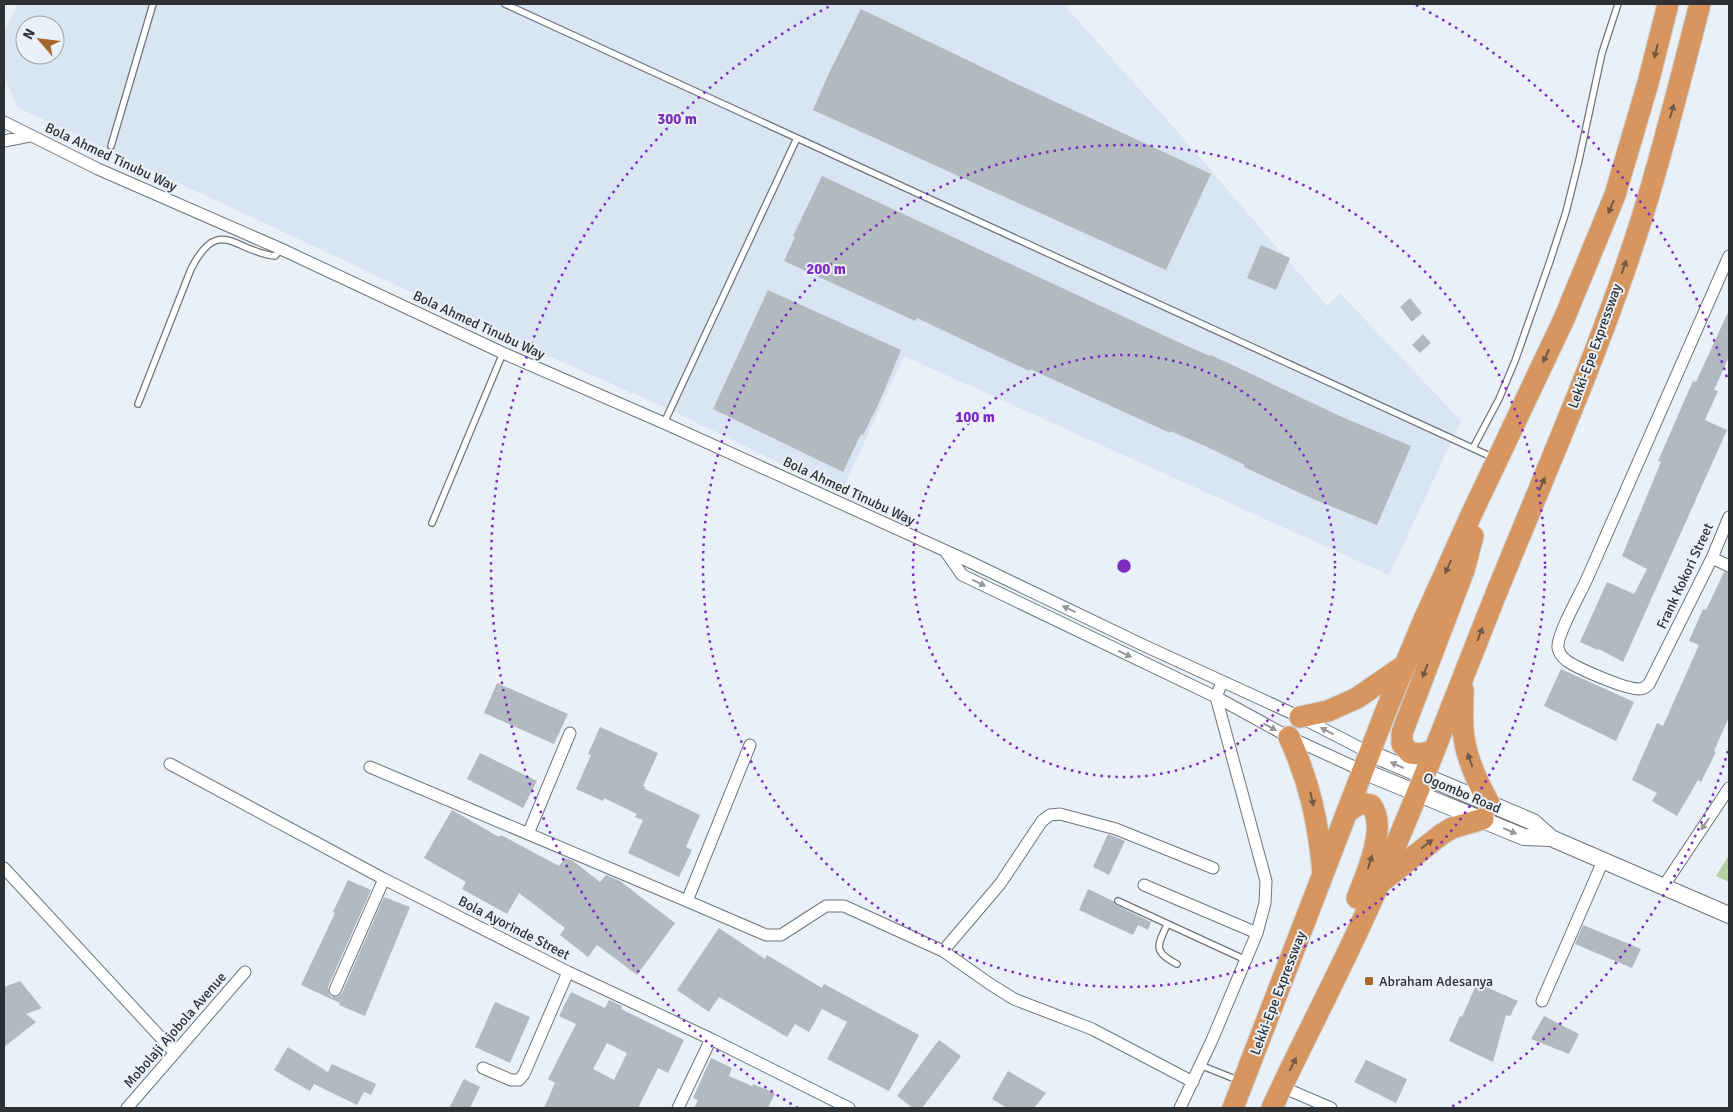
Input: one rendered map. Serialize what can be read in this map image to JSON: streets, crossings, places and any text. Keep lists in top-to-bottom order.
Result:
{
  "streets": {
    "highway": ["Lekki-Epe Expressway"],
    "main road": ["Ogombo Road"],
    "street": [
      "Bola Ahmed Tinubu Way",
      "Frank Kokori Street",
      "Bola Ayorinde Street",
      "Mobolaji Ajobola Avenue"
    ]
  },
  "crossings": [
    ["Bola Ahmed Tinubu Way", "Lekki-Epe Expressway"],
    ["Bola Ahmed Tinubu Way", "Ogombo Road"],
    ["Lekki-Epe Expressway", "Ogombo Road"]
  ],
  "places": {
    "transit": ["Abraham Adesanya"]
  },
  "north": "top left",
  "rings": ["300 m", "200 m", "100 m"]
}
